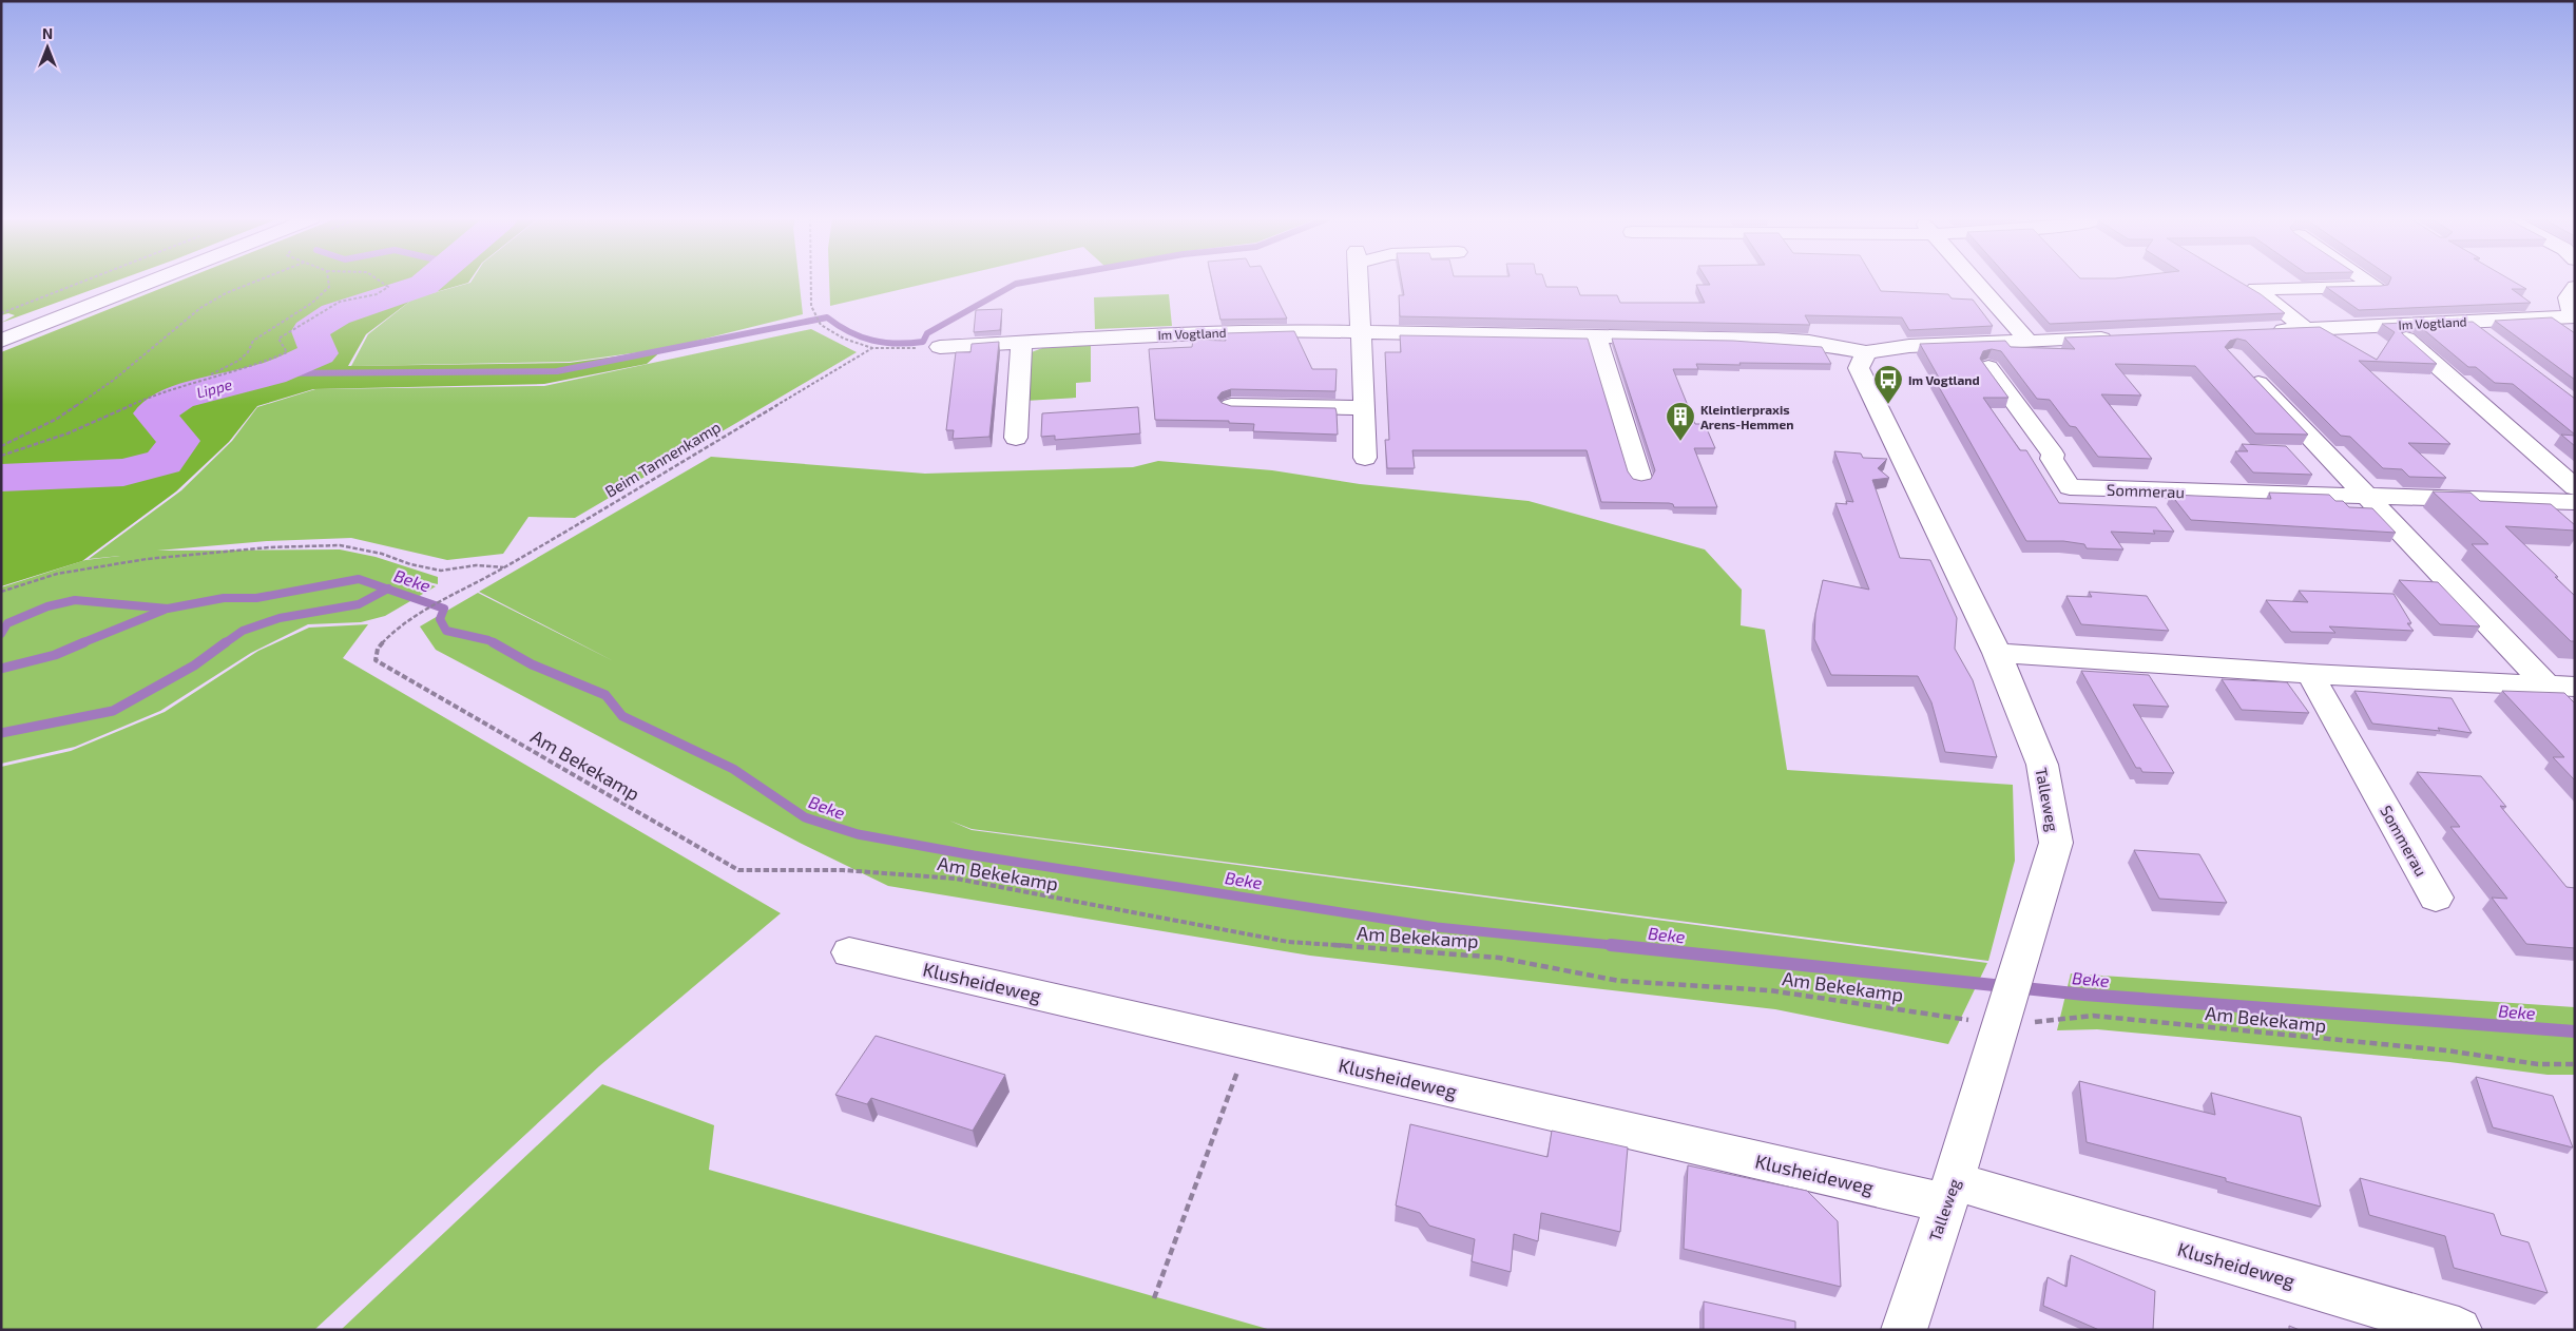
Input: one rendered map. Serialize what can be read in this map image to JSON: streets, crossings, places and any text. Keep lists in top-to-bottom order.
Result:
{
  "streets": {
    "main road": [
      "Im Vogtland",
      "Sommerau",
      "Talleweg",
      "Klusheideweg"
    ],
    "path": ["Beim Tannenkamp", "Am Bekekamp"]
  },
  "crossings": [
    ["Im Vogtland", "Talleweg"],
    ["Beim Tannenkamp", "Am Bekekamp"],
    ["Am Bekekamp", "Talleweg"],
    ["Talleweg", "Klusheideweg"]
  ],
  "water": ["Lippe", "Beke"],
  "places": {
    "bus stop": ["Im Vogtland"],
    "building": ["Kleintierpraxis Arens-Hemmen"]
  },
  "north": "top"
}
